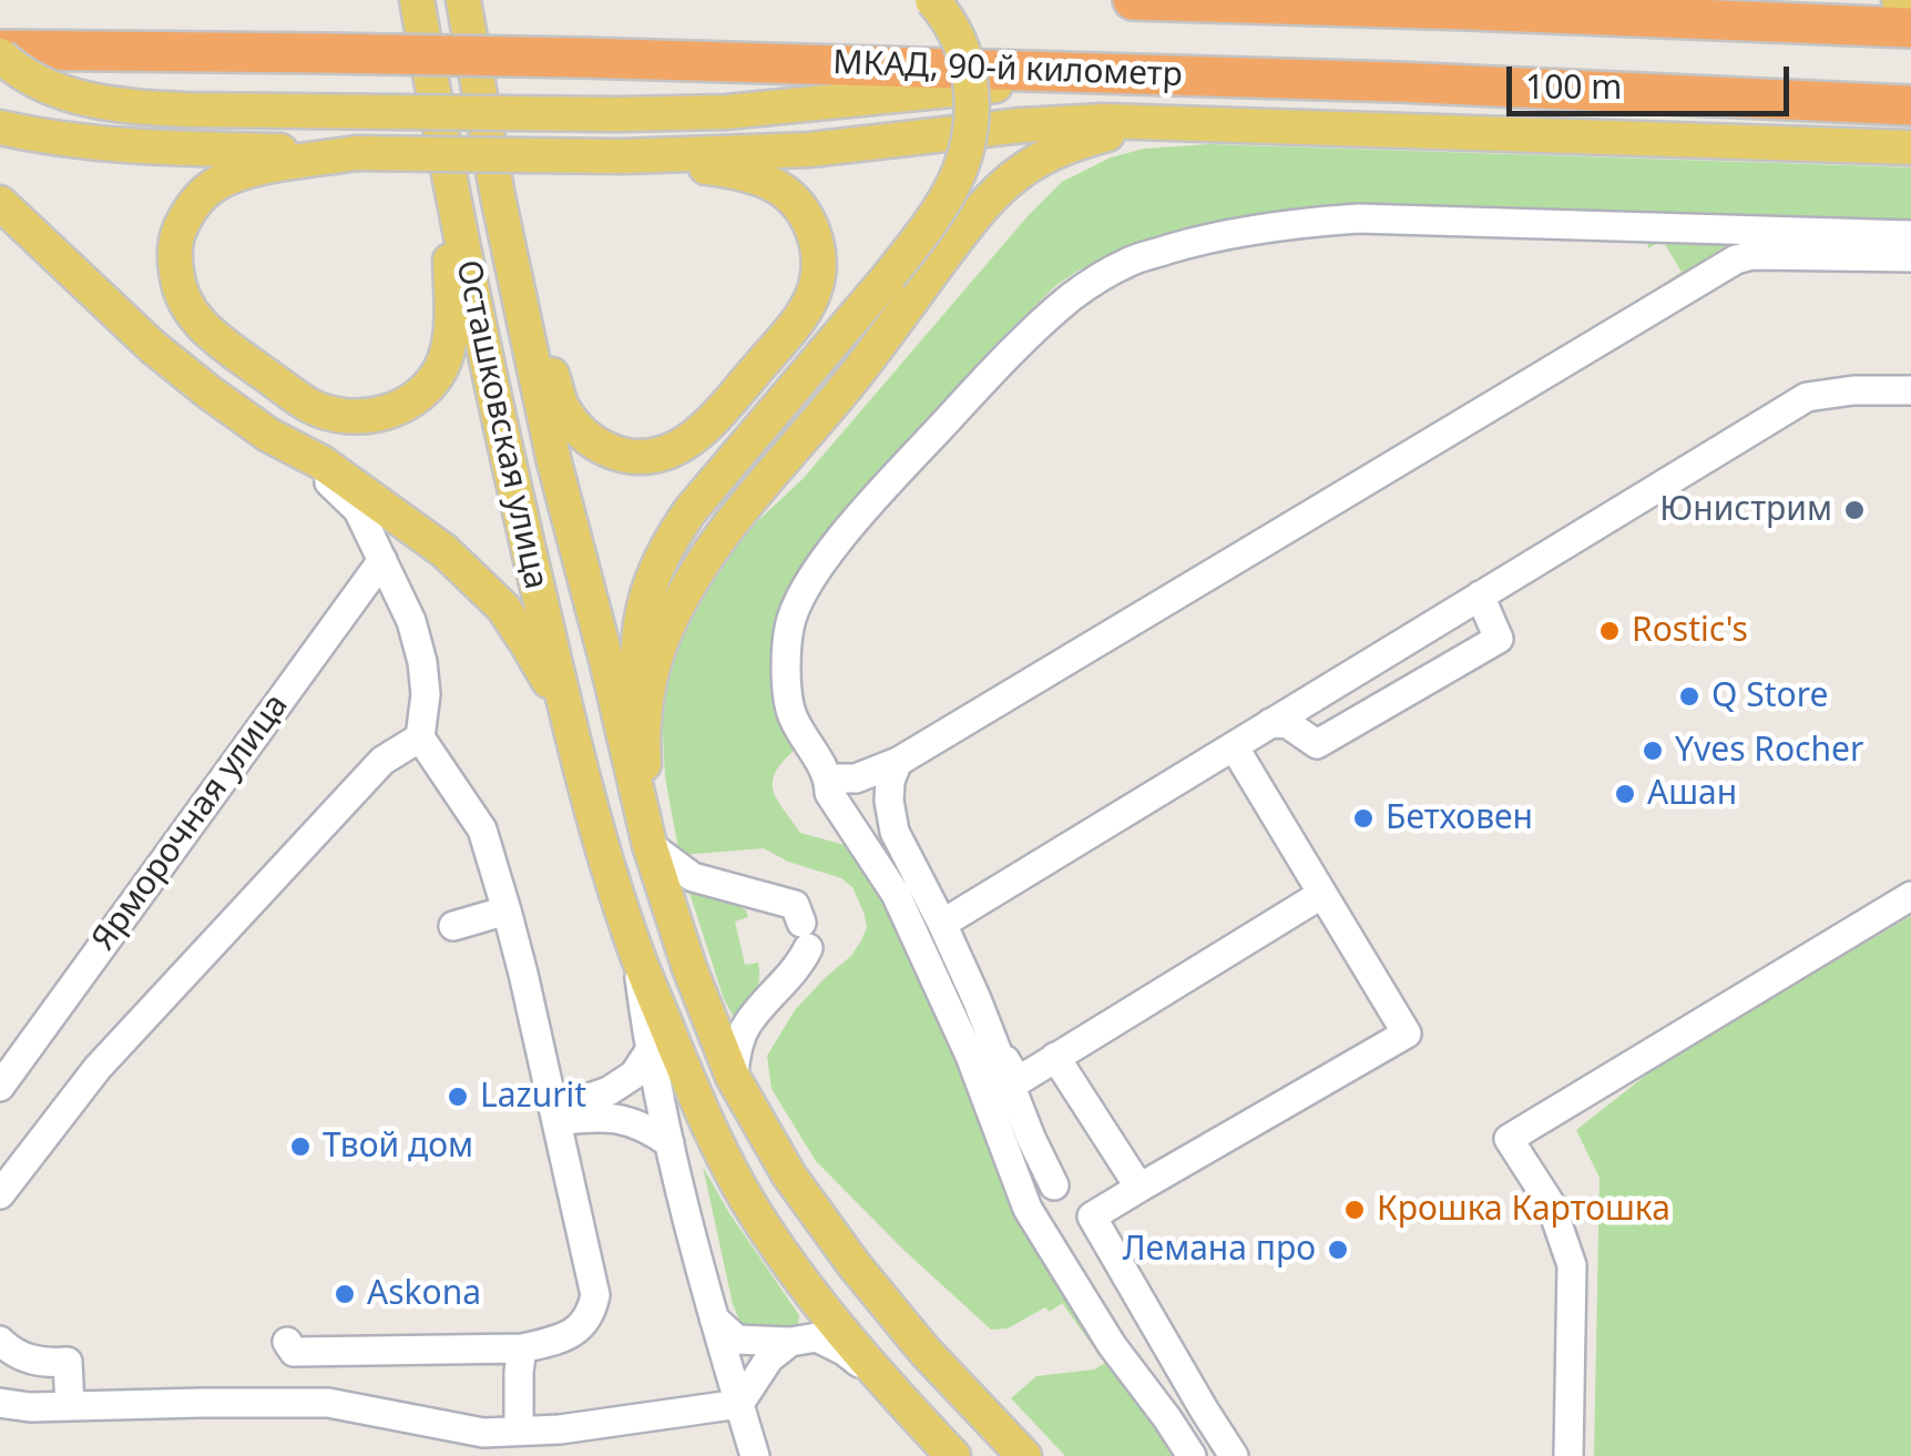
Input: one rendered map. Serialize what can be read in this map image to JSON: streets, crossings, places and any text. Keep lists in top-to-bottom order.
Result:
{
  "streets": {
    "highway": ["МКАД, 90-й километр"],
    "main road": ["Осташковская улица"],
    "street": ["Ярморочная улица"]
  },
  "places": [
    "Юнистрим",
    "Rostic's",
    "Q Store",
    "Yves Rocher",
    "Ашан",
    "Бетховен",
    "Lazurit",
    "Твой дом",
    "Крошка Картошка",
    "Лемана про",
    "Askona"
  ],
  "scale_bar": "100 m"
}
